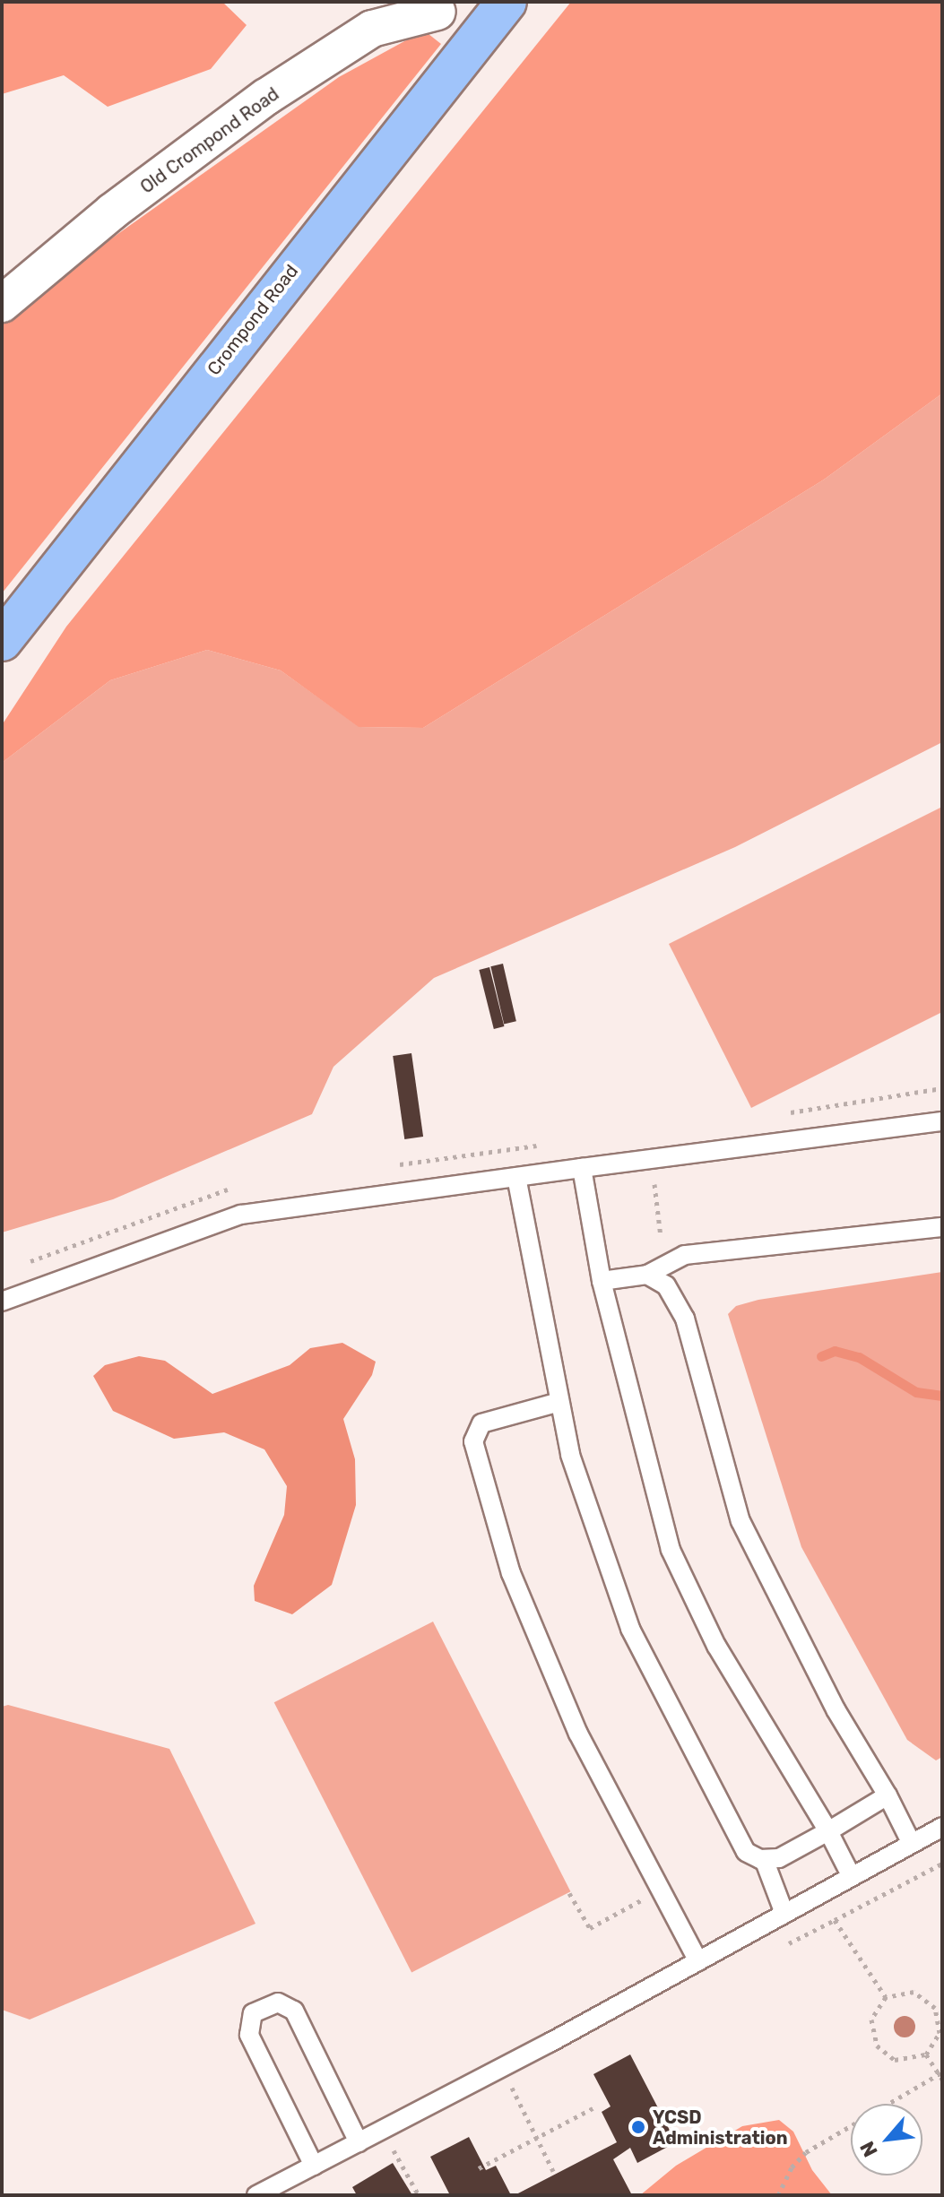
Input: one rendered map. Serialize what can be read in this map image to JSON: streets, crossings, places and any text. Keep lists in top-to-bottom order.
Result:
{
  "streets": {
    "highway": ["Crompond Road"],
    "street": ["Old Crompond Road"]
  },
  "places": ["YCSD Administration"],
  "north": "bottom left"
}
